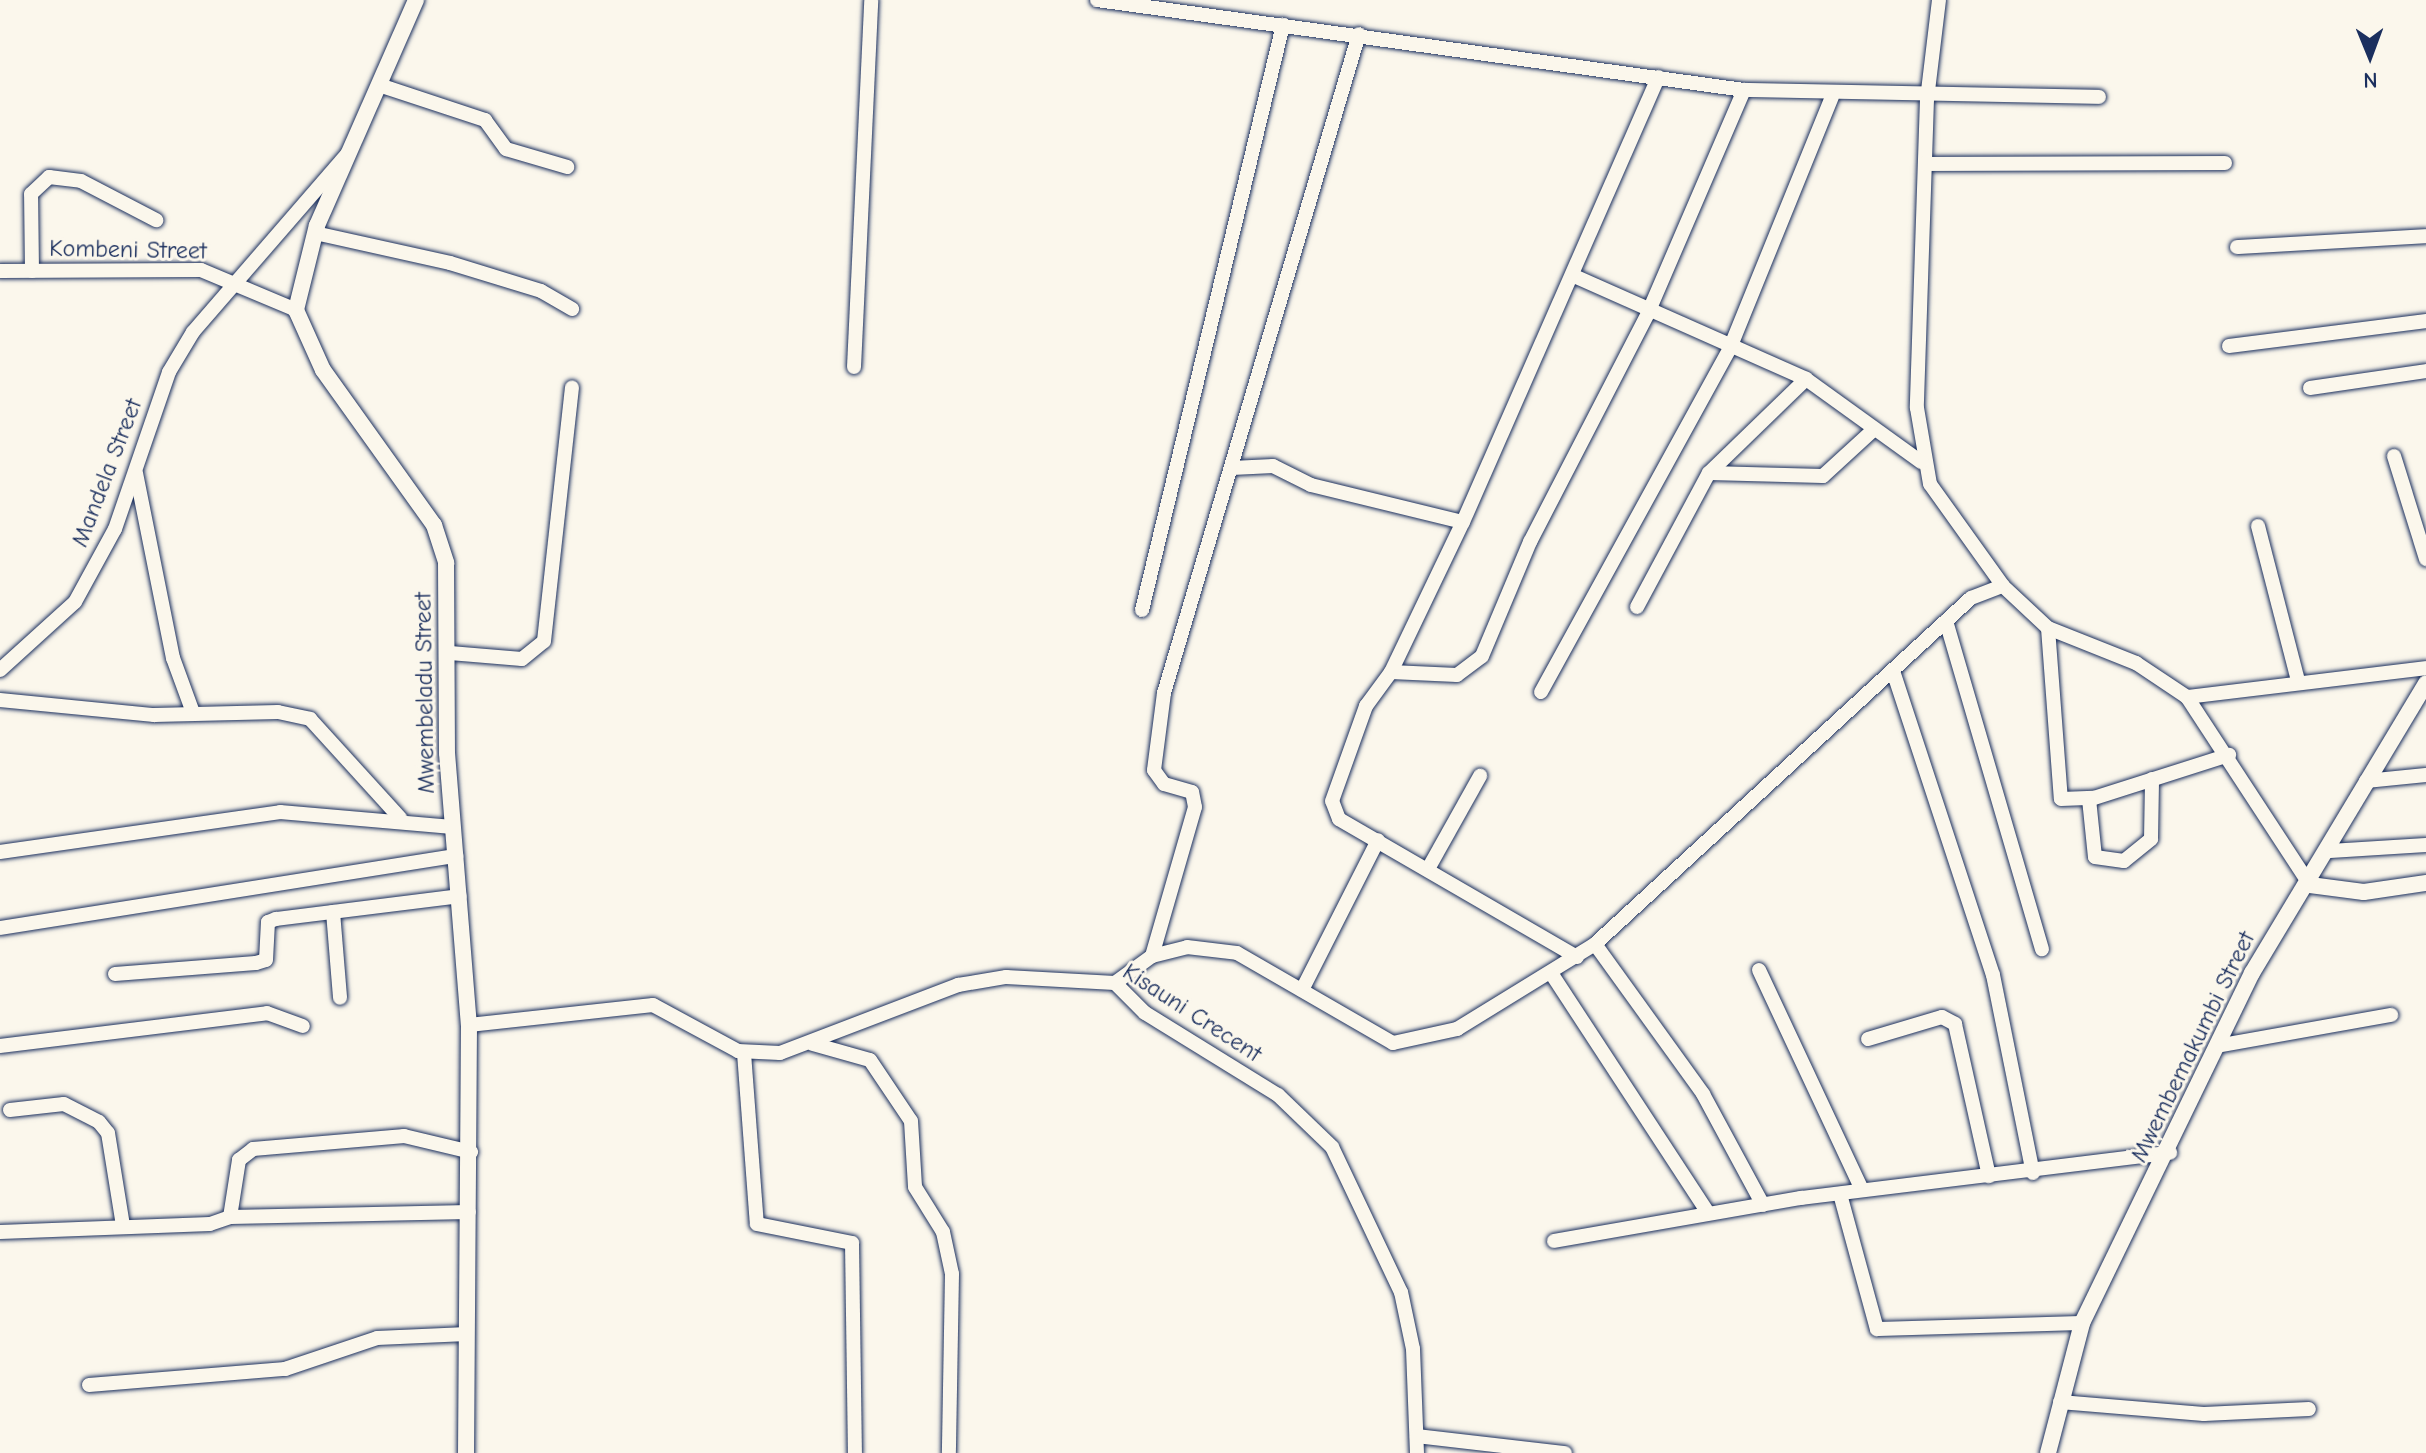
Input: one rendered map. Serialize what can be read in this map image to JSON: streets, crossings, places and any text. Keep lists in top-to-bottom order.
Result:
{
  "streets": {
    "street": [
      "Kombeni Street",
      "Mandela Street",
      "Mwembeladu Street",
      "Kisauni Crecent",
      "Mwembemakumbi Street"
    ]
  },
  "crossings": [
    ["Kombeni Street", "Mandela Street"],
    ["Kombeni Street", "Mwembeladu Street"]
  ],
  "north": "bottom"
}
